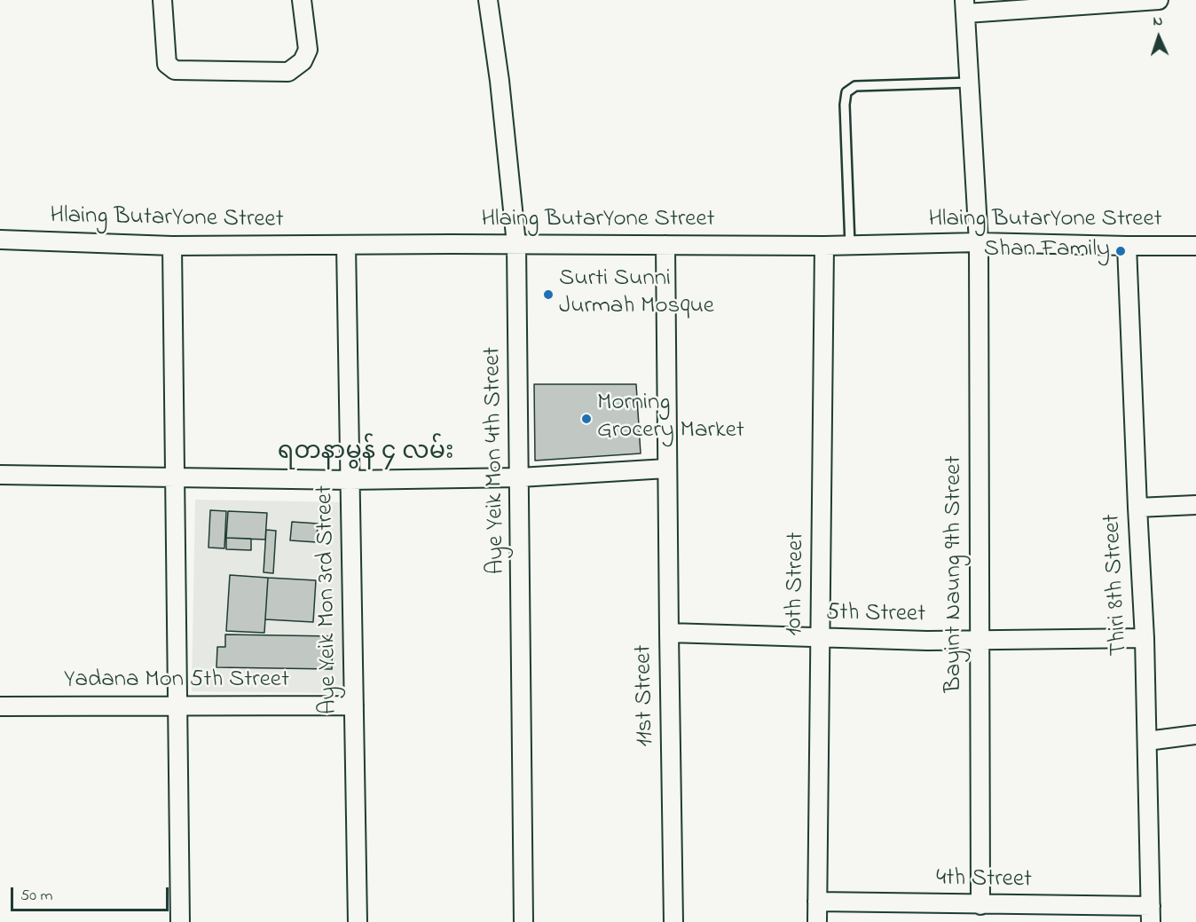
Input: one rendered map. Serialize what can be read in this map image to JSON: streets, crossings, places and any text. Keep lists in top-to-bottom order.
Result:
{
  "streets": {
    "street": [
      "Hlaing ButarYone Street",
      "ရတနာမွန် ၄ လမ်း",
      "Aye Yeik Mon 4th Street",
      "Bayint Naung 9th Street",
      "10th Street",
      "Thiri 8th Street",
      "Aye Yeik Mon 3rd Street",
      "5th Street",
      "Yadana Mon 5th Street",
      "11st Street",
      "4th Street"
    ]
  },
  "crossings": [
    ["Hlaing ButarYone Street", "Aye Yeik Mon 4th Street"],
    ["Hlaing ButarYone Street", "Bayint Naung 9th Street"],
    ["Hlaing ButarYone Street", "10th Street"],
    ["Hlaing ButarYone Street", "Thiri 8th Street"],
    ["Hlaing ButarYone Street", "Aye Yeik Mon 3rd Street"],
    ["ရတနာမွန် ၄ လမ်း", "Aye Yeik Mon 4th Street"],
    ["ရတနာမွန် ၄ လမ်း", "Aye Yeik Mon 3rd Street"],
    ["ရတနာမွန် ၄ လမ်း", "11st Street"],
    ["Bayint Naung 9th Street", "5th Street"],
    ["Bayint Naung 9th Street", "4th Street"],
    ["10th Street", "5th Street"],
    ["10th Street", "4th Street"],
    ["Thiri 8th Street", "5th Street"],
    ["Thiri 8th Street", "4th Street"],
    ["Aye Yeik Mon 3rd Street", "Yadana Mon 5th Street"],
    ["5th Street", "11st Street"]
  ],
  "places": ["Shan Family", "Surti Sunni Jurmah Mosque", "Morning Grocery Market"],
  "scale_bar": "50 m",
  "north": "top"
}
